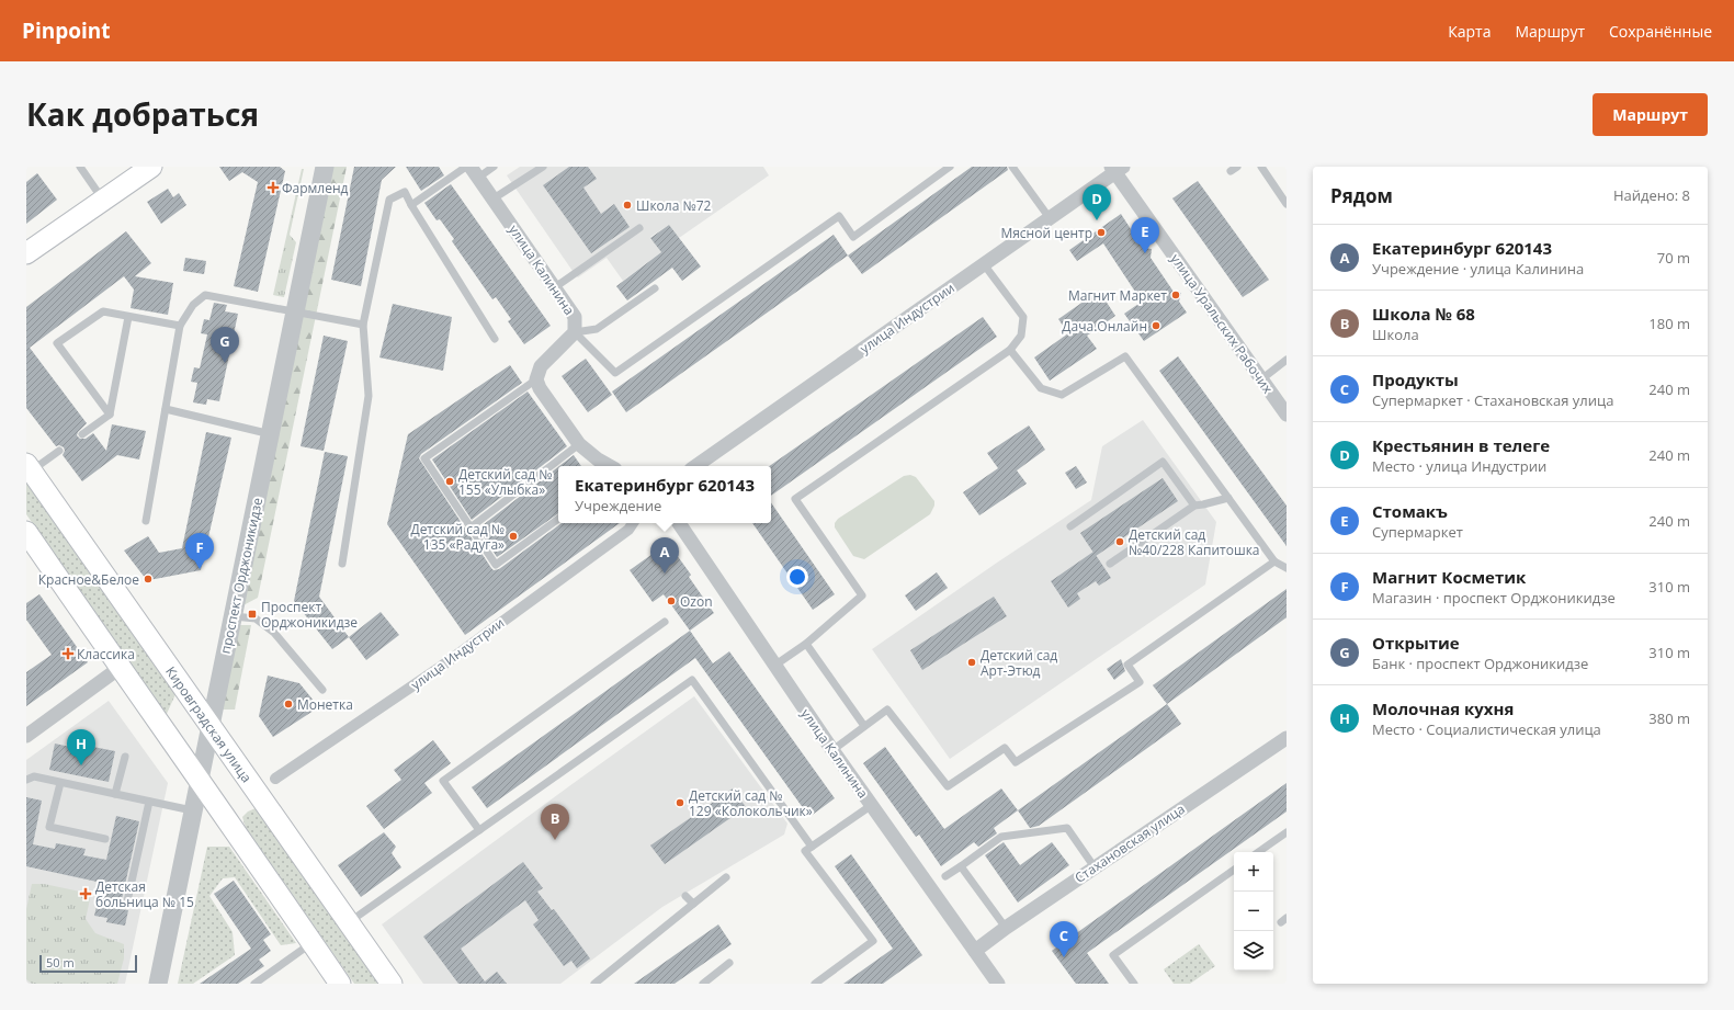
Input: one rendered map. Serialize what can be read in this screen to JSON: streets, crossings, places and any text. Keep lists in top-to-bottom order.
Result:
{
  "streets": {
    "main road": ["Кировградская улица"],
    "street": [
      "улица Калинина",
      "улица Индустрии",
      "улица Уральских Рабочих",
      "проспект Орджоникидзе",
      "Стахановская улица"
    ]
  },
  "crossings": [
    ["улица Калинина", "Стахановская улица"],
    ["улица Индустрии", "улица Уральских Рабочих"],
    ["проспект Орджоникидзе", "Кировградская улица"]
  ],
  "places": {
    "health": ["Фармленд", "Классика", "Детская больница № 15"],
    "other": [
      "Школа №72",
      "Мясной центр",
      "Магнит Маркет",
      "Дача.Онлайн",
      "Детский сад № 155 «Улыбка»",
      "Детский сад № 135 «Радуга»",
      "Детский сад №40/228 Капитошка",
      "Красное&Белое",
      "Ozon",
      "Детский сад Арт-Этюд",
      "Монетка",
      "Детский сад № 129 «Колокольчик»"
    ],
    "transit": ["Проспект Орджоникидзе"]
  },
  "scale_bar": "50 m",
  "page": {
    "header": "Pinpoint",
    "nav": ["Карта", "Маршрут", "Сохранённые"],
    "title": "Как добраться",
    "buttons": "Маршрут",
    "heading": ["Рядом", "Найдено: 8"],
    "pins": [
      "D",
      "E",
      "G",
      "F",
      "A",
      "H",
      "B",
      "C"
    ],
    "list": [
      {
        "mark": "A",
        "name": "Екатеринбург 620143",
        "note": "Учреждение · улица Калинина",
        "value": "70 m"
      },
      {
        "mark": "B",
        "name": "Школа № 68",
        "note": "Школа",
        "value": "180 m"
      },
      {
        "mark": "C",
        "name": "Продукты",
        "note": "Супермаркет · Стахановская улица",
        "value": "240 m"
      },
      {
        "mark": "D",
        "name": "Крестьянин в телеге",
        "note": "Место · улица Индустрии",
        "value": "240 m"
      },
      {
        "mark": "E",
        "name": "Стомакъ",
        "note": "Супермаркет",
        "value": "240 m"
      },
      {
        "mark": "F",
        "name": "Магнит Косметик",
        "note": "Магазин · проспект Орджоникидзе",
        "value": "310 m"
      },
      {
        "mark": "G",
        "name": "Открытие",
        "note": "Банк · проспект Орджоникидзе",
        "value": "310 m"
      },
      {
        "mark": "H",
        "name": "Молочная кухня",
        "note": "Место · Социалистическая улица",
        "value": "380 m"
      }
    ],
    "popup": ["Екатеринбург 620143", "Учреждение"],
    "map_buttons": ["+", "−"],
    "scale": "50 m"
  }
}
